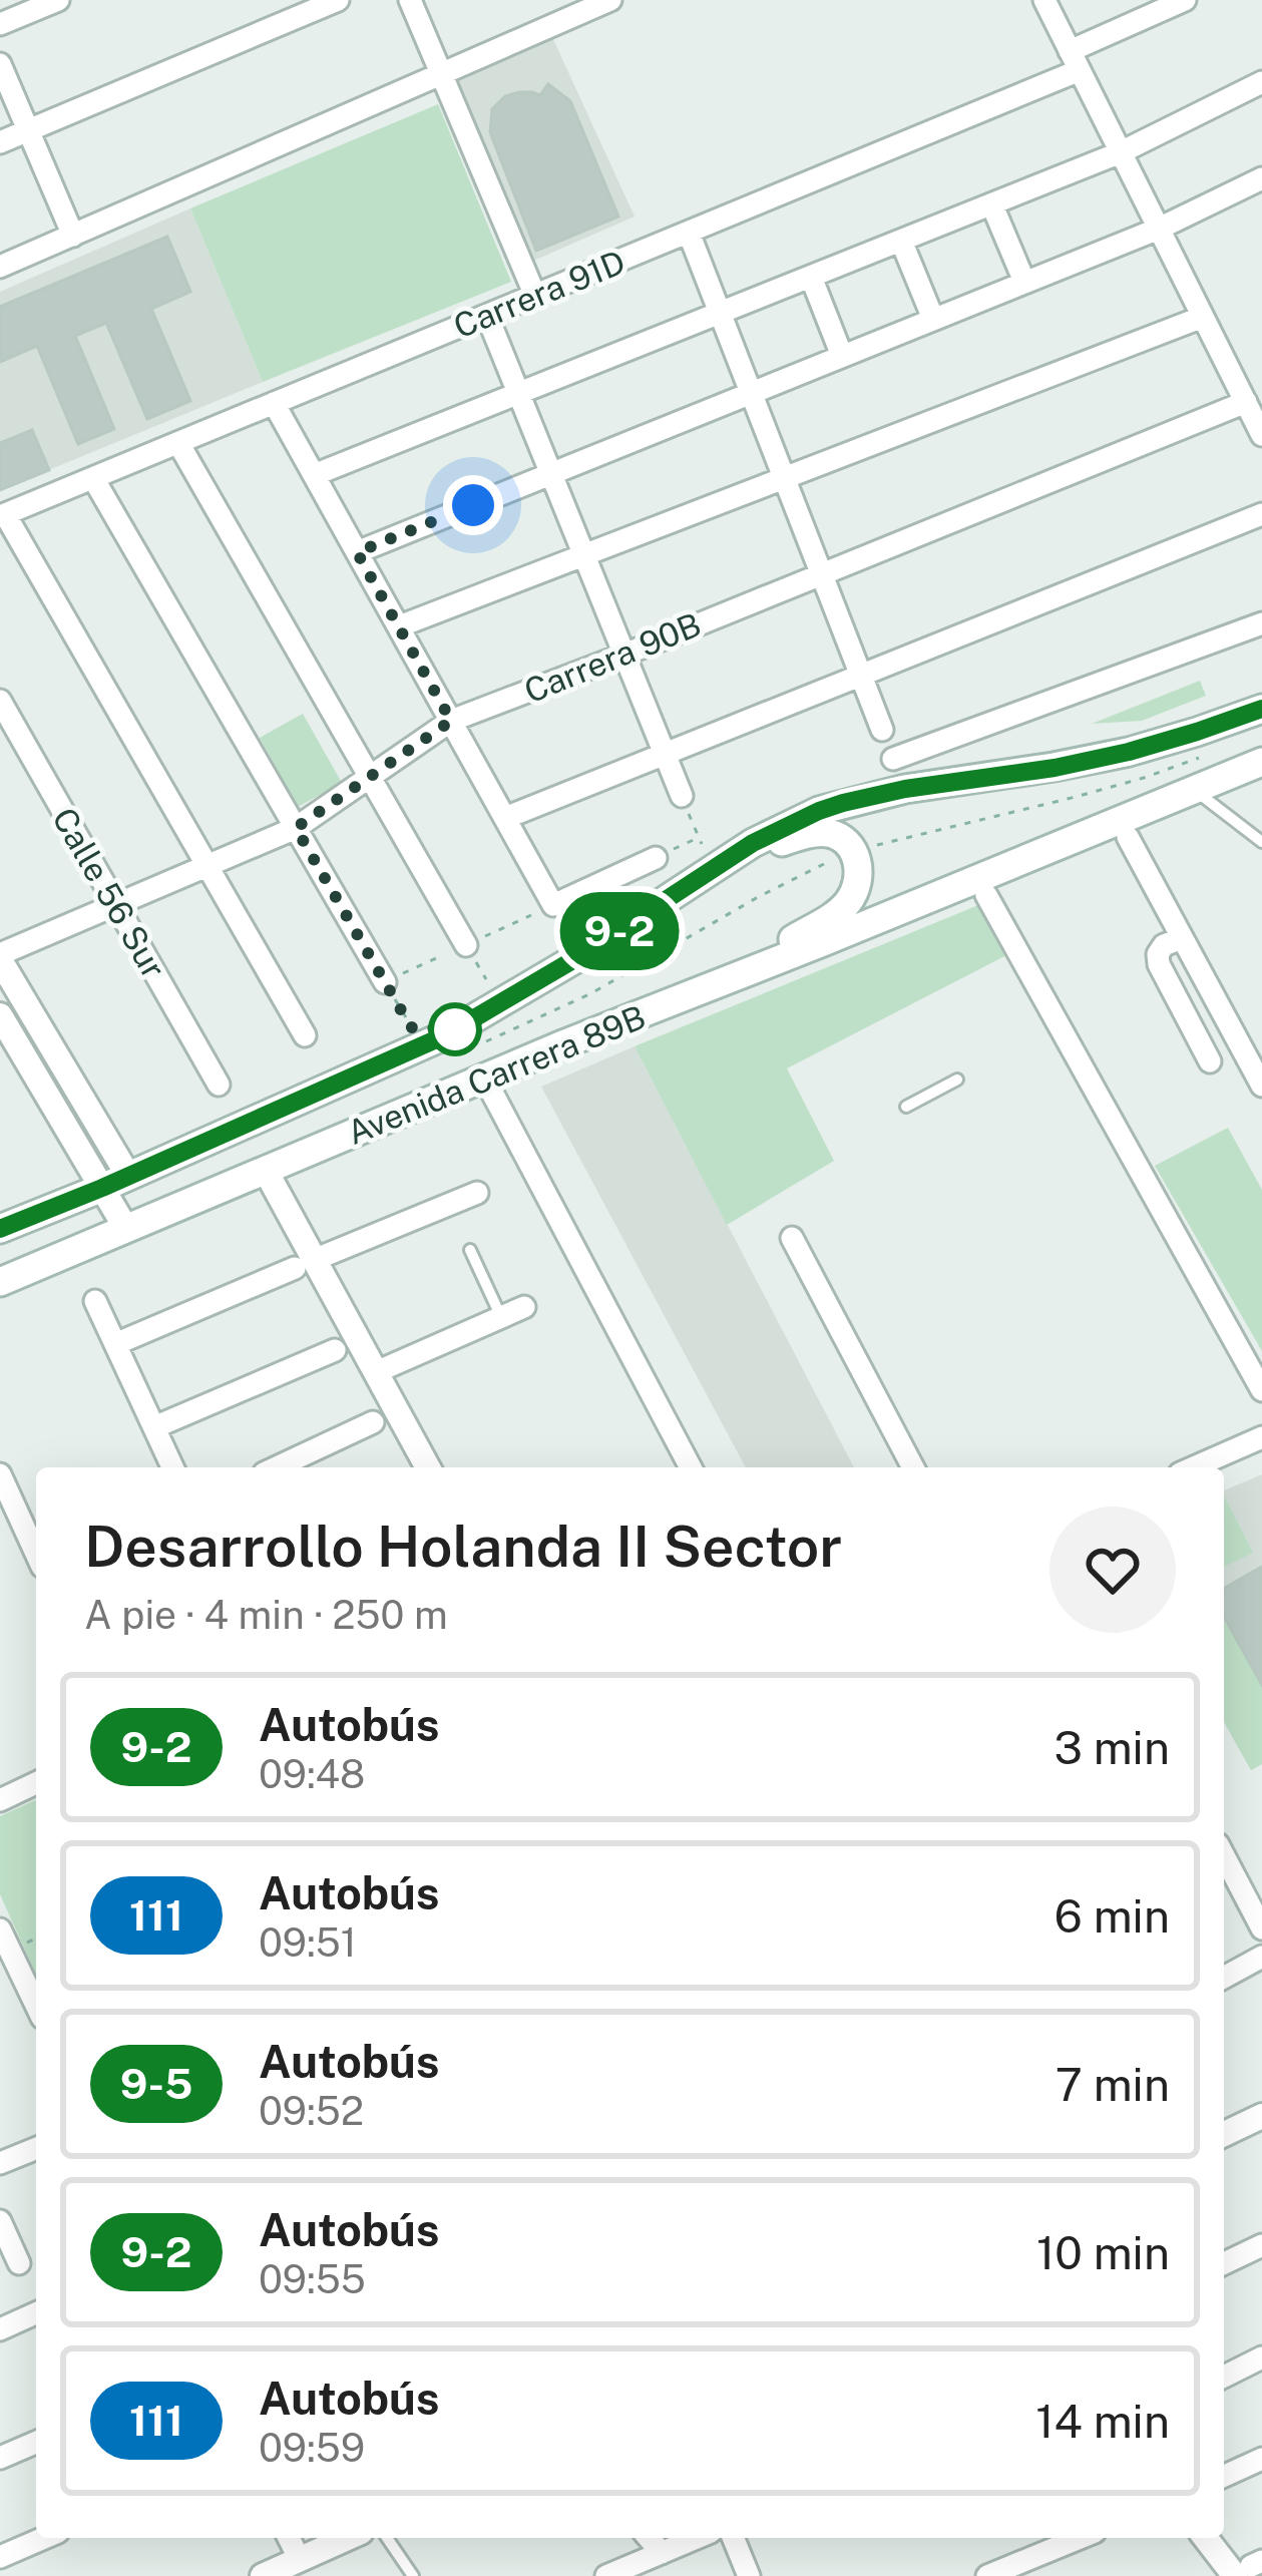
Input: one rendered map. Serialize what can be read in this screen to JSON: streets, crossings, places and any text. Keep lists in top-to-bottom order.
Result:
{
  "streets": {
    "main road": ["Avenida Carrera 89B"],
    "street": ["Carrera 91D", "Carrera 90B", "Calle 56 Sur"]
  },
  "crossings": [
    ["Carrera 90B", "Calle 56 Sur"]
  ],
  "lines": ["bus line 9-2"],
  "page": {
    "on_map": "9-2",
    "heading": ["Desarrollo Holanda II Sector", "A pie · 4 min · 250 m"],
    "list": [
      {
        "mark": "9-2",
        "name": "Autobús",
        "note": "09:48",
        "value": "3 min"
      },
      {
        "mark": "111",
        "name": "Autobús",
        "note": "09:51",
        "value": "6 min"
      },
      {
        "mark": "9-5",
        "name": "Autobús",
        "note": "09:52",
        "value": "7 min"
      },
      {
        "mark": "9-2",
        "name": "Autobús",
        "note": "09:55",
        "value": "10 min"
      },
      {
        "mark": "111",
        "name": "Autobús",
        "note": "09:59",
        "value": "14 min"
      }
    ]
  }
}
